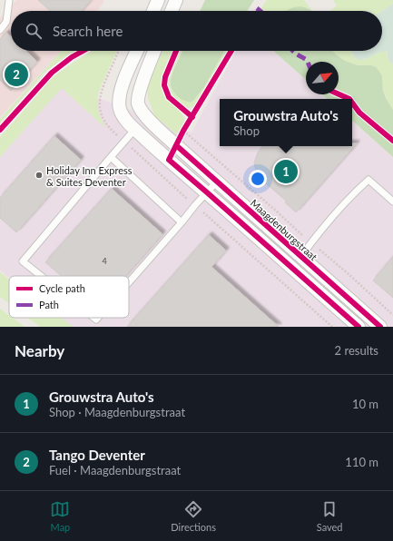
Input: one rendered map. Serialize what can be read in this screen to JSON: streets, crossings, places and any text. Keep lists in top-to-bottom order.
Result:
{
  "streets": {
    "street": ["Maagdenburgstraat"]
  },
  "places": ["Holiday Inn Express & Suites Deventer"],
  "house_numbers": ["4"],
  "legend": ["Cycle path", "Path"],
  "north": "top right",
  "page": {
    "search": "Search here",
    "pins": ["2", "1"],
    "popup": ["Grouwstra Auto's", "Shop"],
    "heading": ["Nearby", "2 results"],
    "list": [
      {
        "mark": "1",
        "name": "Grouwstra Auto's",
        "note": "Shop · Maagdenburgstraat",
        "value": "10 m"
      },
      {
        "mark": "2",
        "name": "Tango Deventer",
        "note": "Fuel · Maagdenburgstraat",
        "value": "110 m"
      }
    ],
    "nav": ["Map", "Directions", "Saved"]
  }
}
